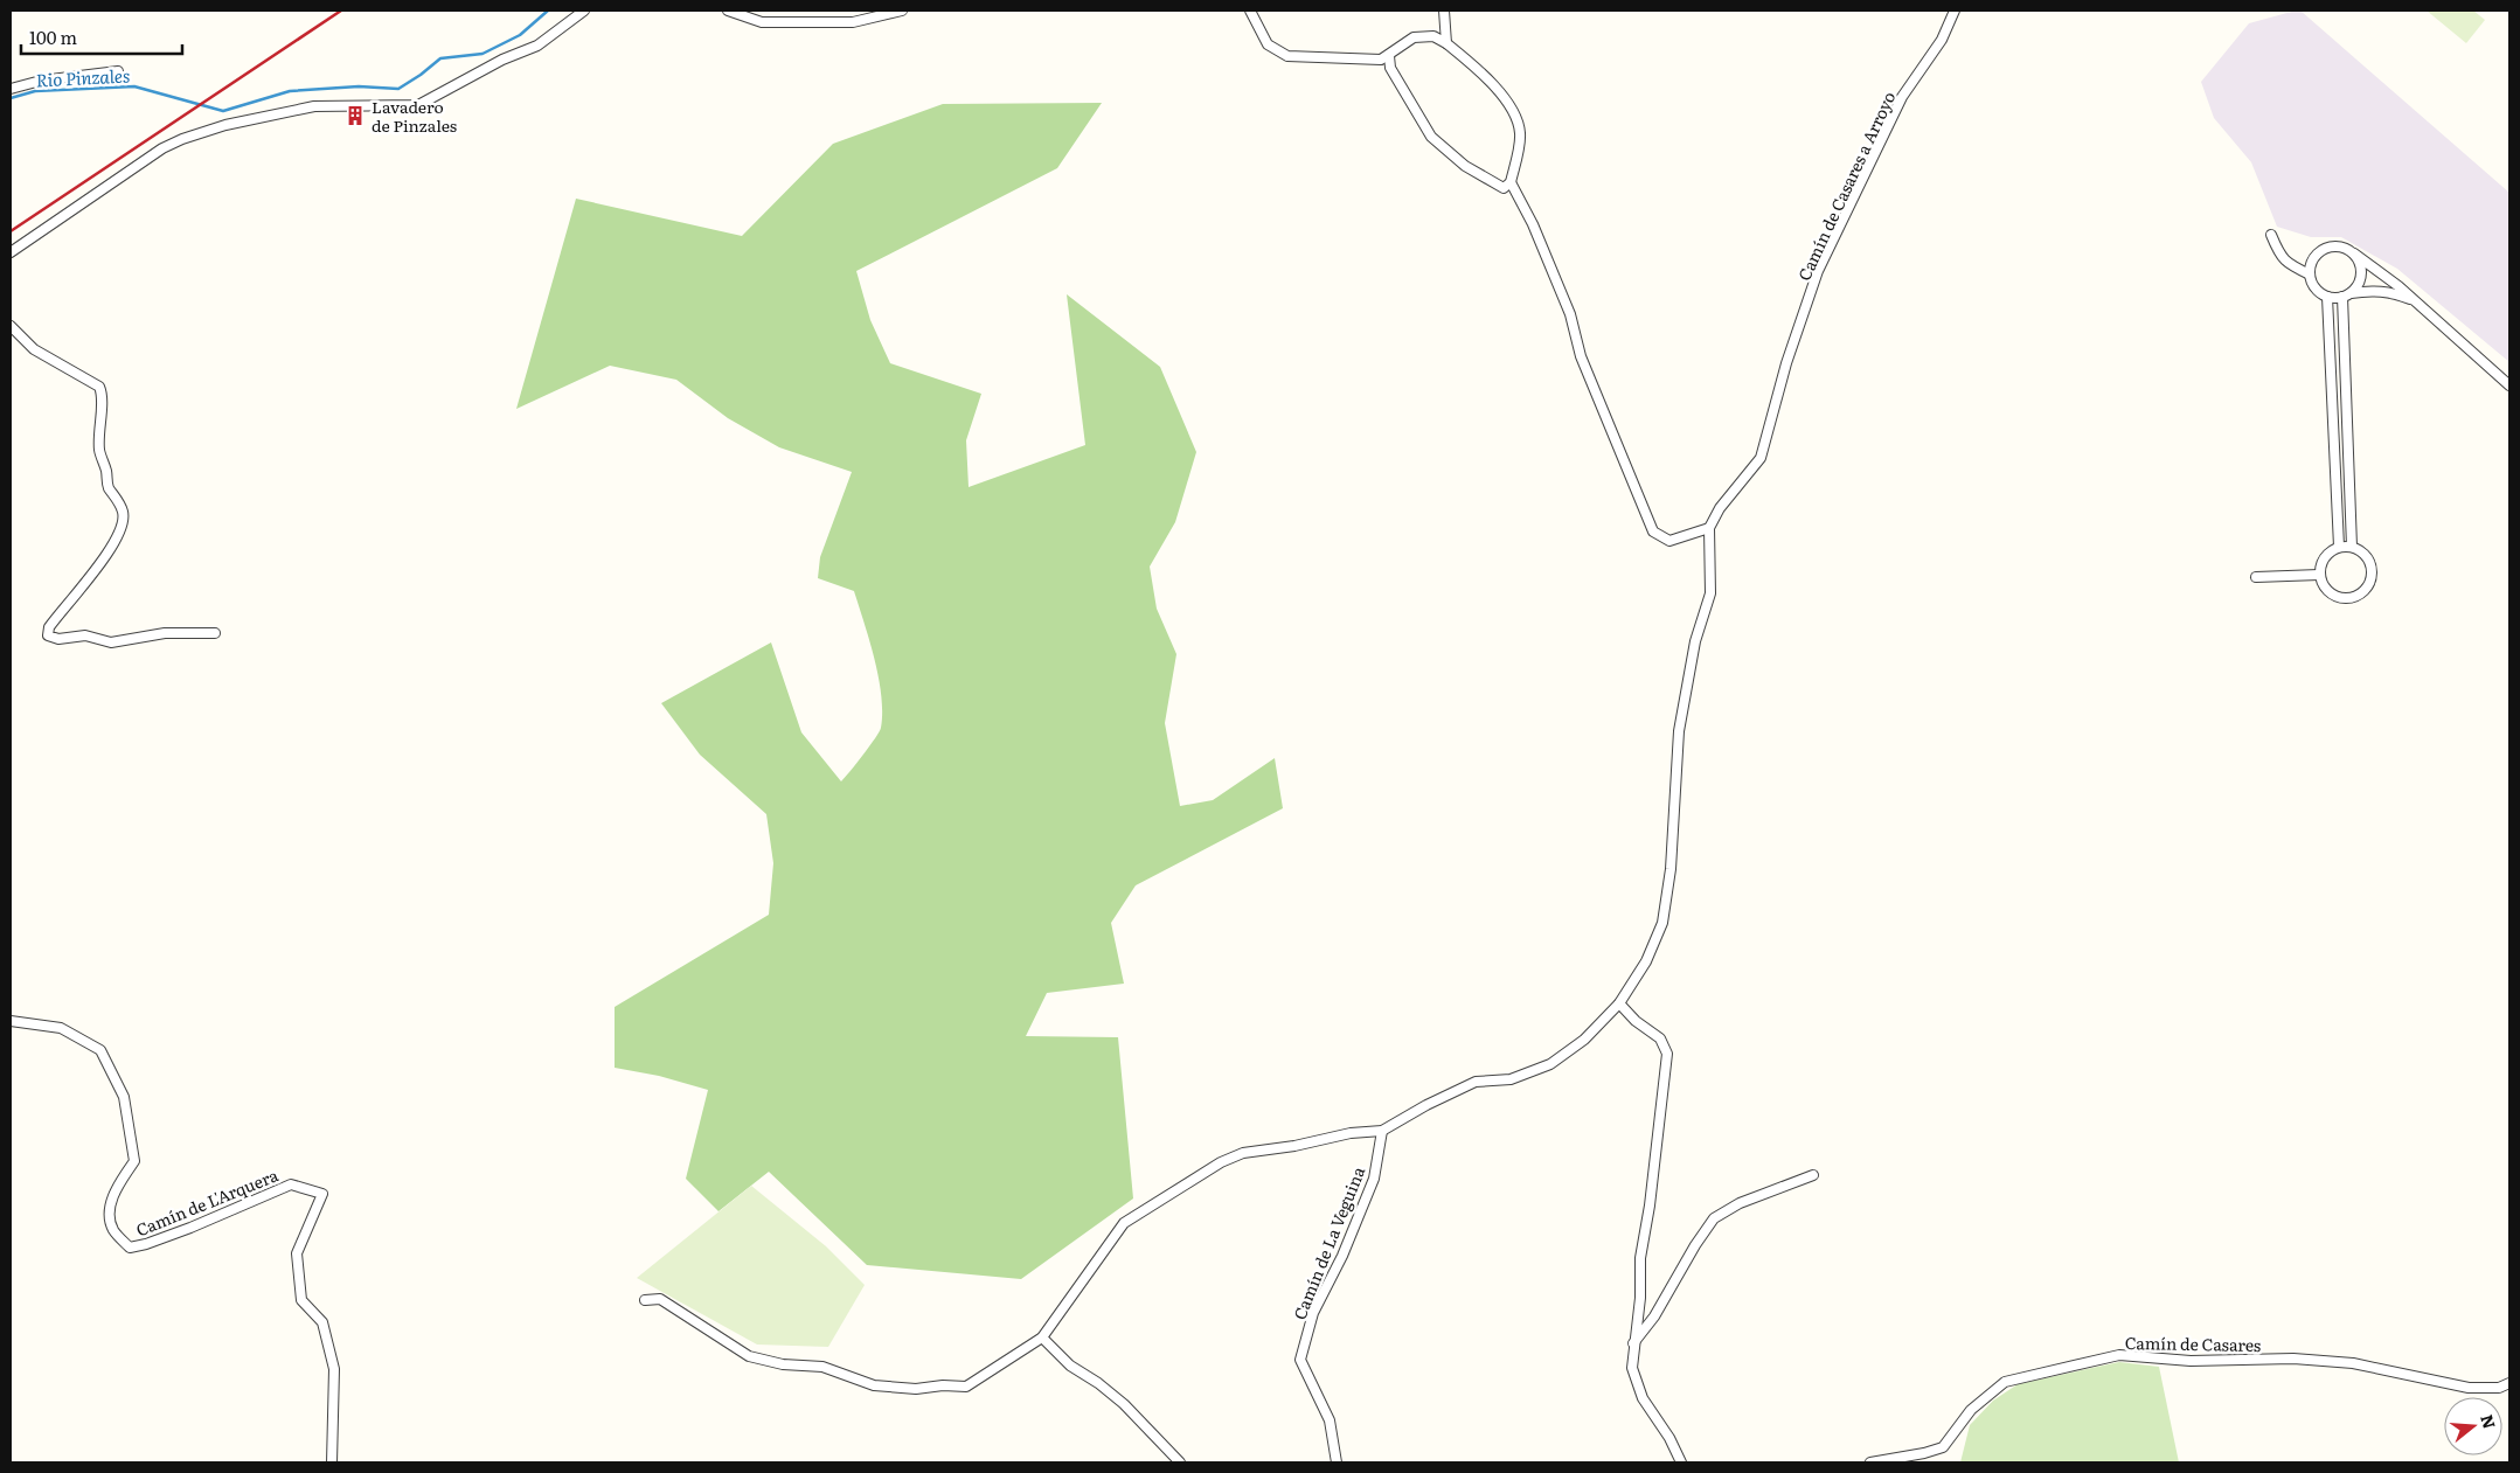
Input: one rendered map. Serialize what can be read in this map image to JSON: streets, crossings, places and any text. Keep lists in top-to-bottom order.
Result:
{
  "streets": {
    "street": [
      "Camín de Casares a Arroyo",
      "Camín de L'Arquera",
      "Camín de La Veguina",
      "Camín de Casares"
    ]
  },
  "water": ["Rio Pinzales"],
  "places": {
    "building": ["Lavadero de Pinzales"]
  },
  "scale_bar": "100 m",
  "north": "right"
}
